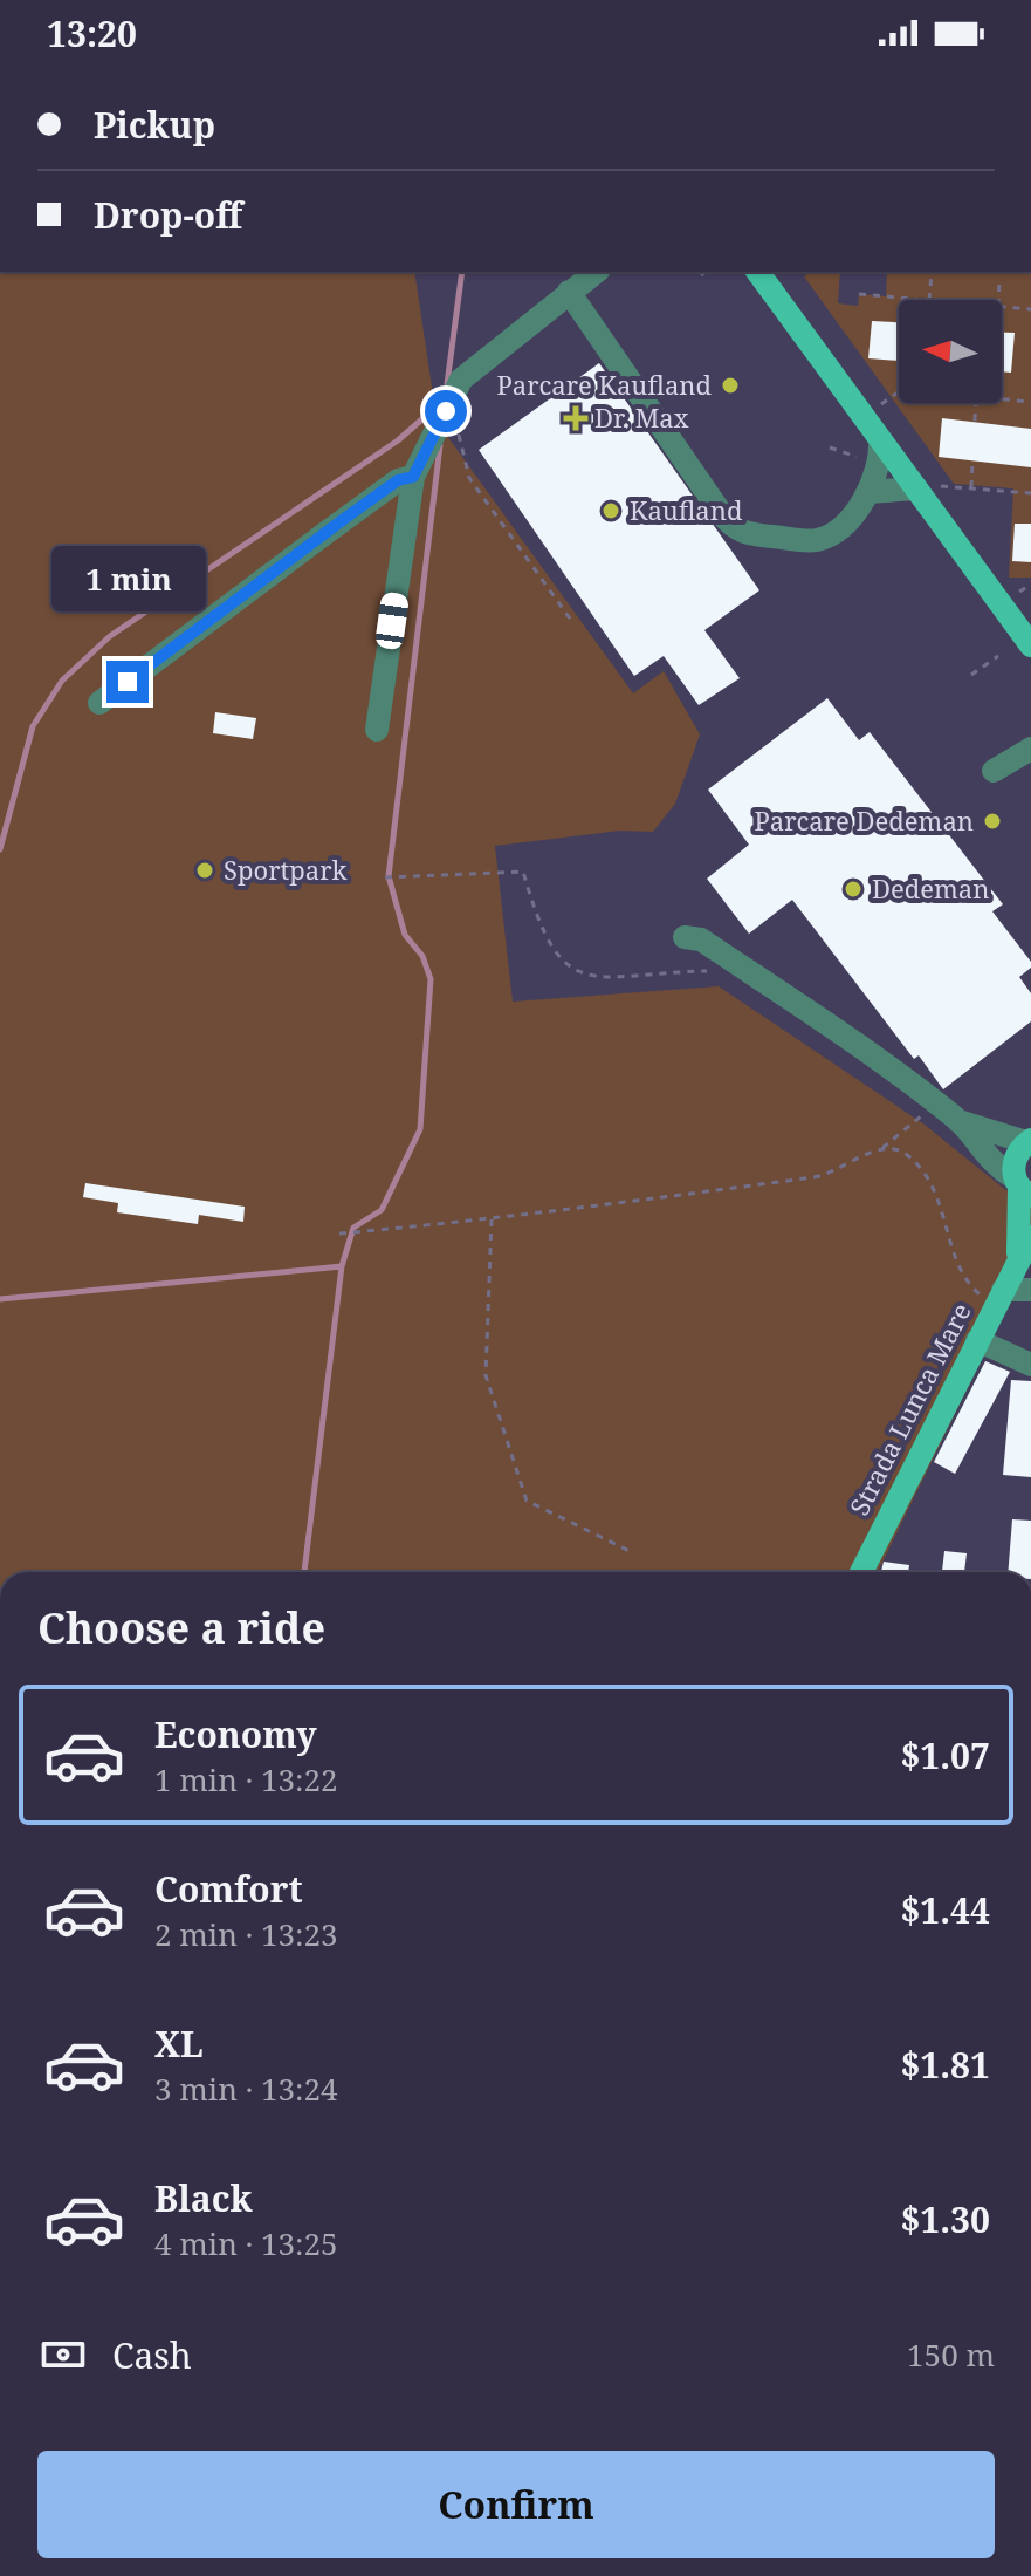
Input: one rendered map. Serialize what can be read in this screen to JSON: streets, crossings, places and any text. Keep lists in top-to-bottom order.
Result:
{
  "streets": {
    "main road": ["Strada Lunca Mare"]
  },
  "places": {
    "other": [
      "Parcare Kaufland",
      "Kaufland",
      "Parcare Dedeman",
      "Sportpark",
      "Dedeman"
    ],
    "health": ["Dr. Max"]
  },
  "north": "left",
  "page": {
    "status": "13:20",
    "banner": ["Pickup", "Drop-off"],
    "bubble": "1 min",
    "heading": "Choose a ride",
    "list": [
      {
        "name": "Economy",
        "note": "1 min · 13:22",
        "value": "$1.07"
      },
      {
        "name": "Comfort",
        "note": "2 min · 13:23",
        "value": "$1.44"
      },
      {
        "name": "XL",
        "note": "3 min · 13:24",
        "value": "$1.81"
      },
      {
        "name": "Black",
        "note": "4 min · 13:25",
        "value": "$1.30"
      }
    ],
    "pay": ["Cash", "150 m"],
    "buttons": "Confirm"
  }
}
